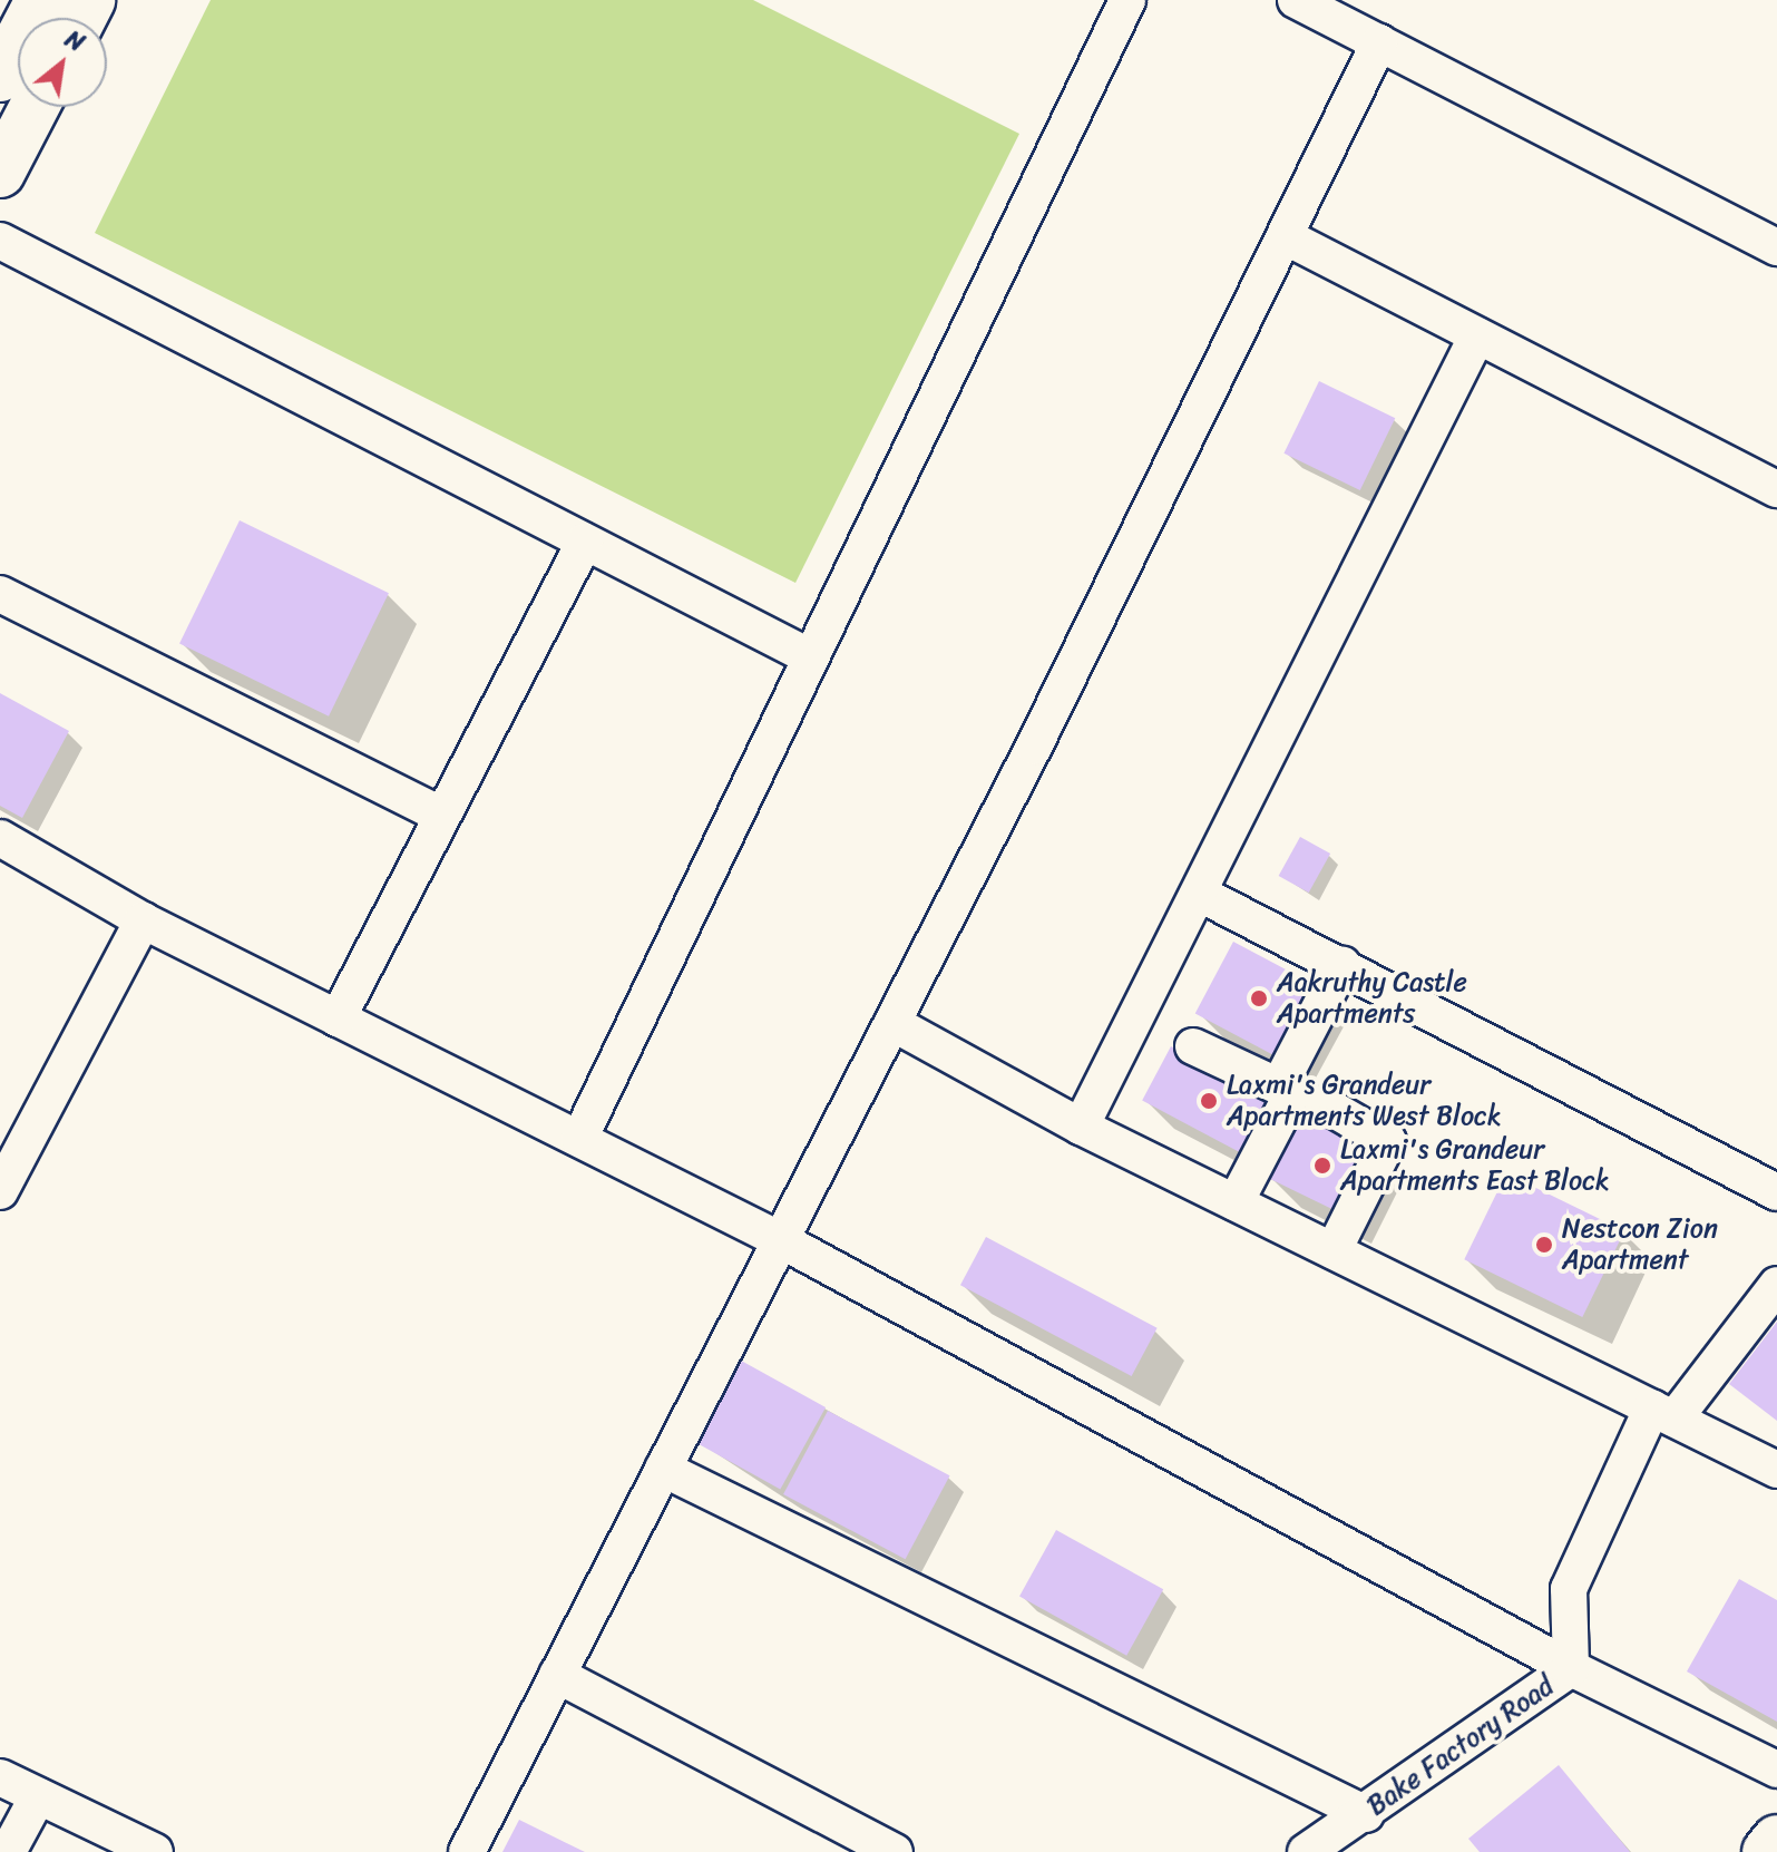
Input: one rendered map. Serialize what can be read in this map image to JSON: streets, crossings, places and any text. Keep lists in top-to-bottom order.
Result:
{
  "streets": {
    "street": ["Bake Factory Road"]
  },
  "places": [
    "Aakruthy Castle Apartments",
    "Laxmi's Grandeur Apartments West Block",
    "Laxmi's Grandeur Apartments East Block",
    "Nestcon Zion Apartment"
  ],
  "north": "top right"
}
